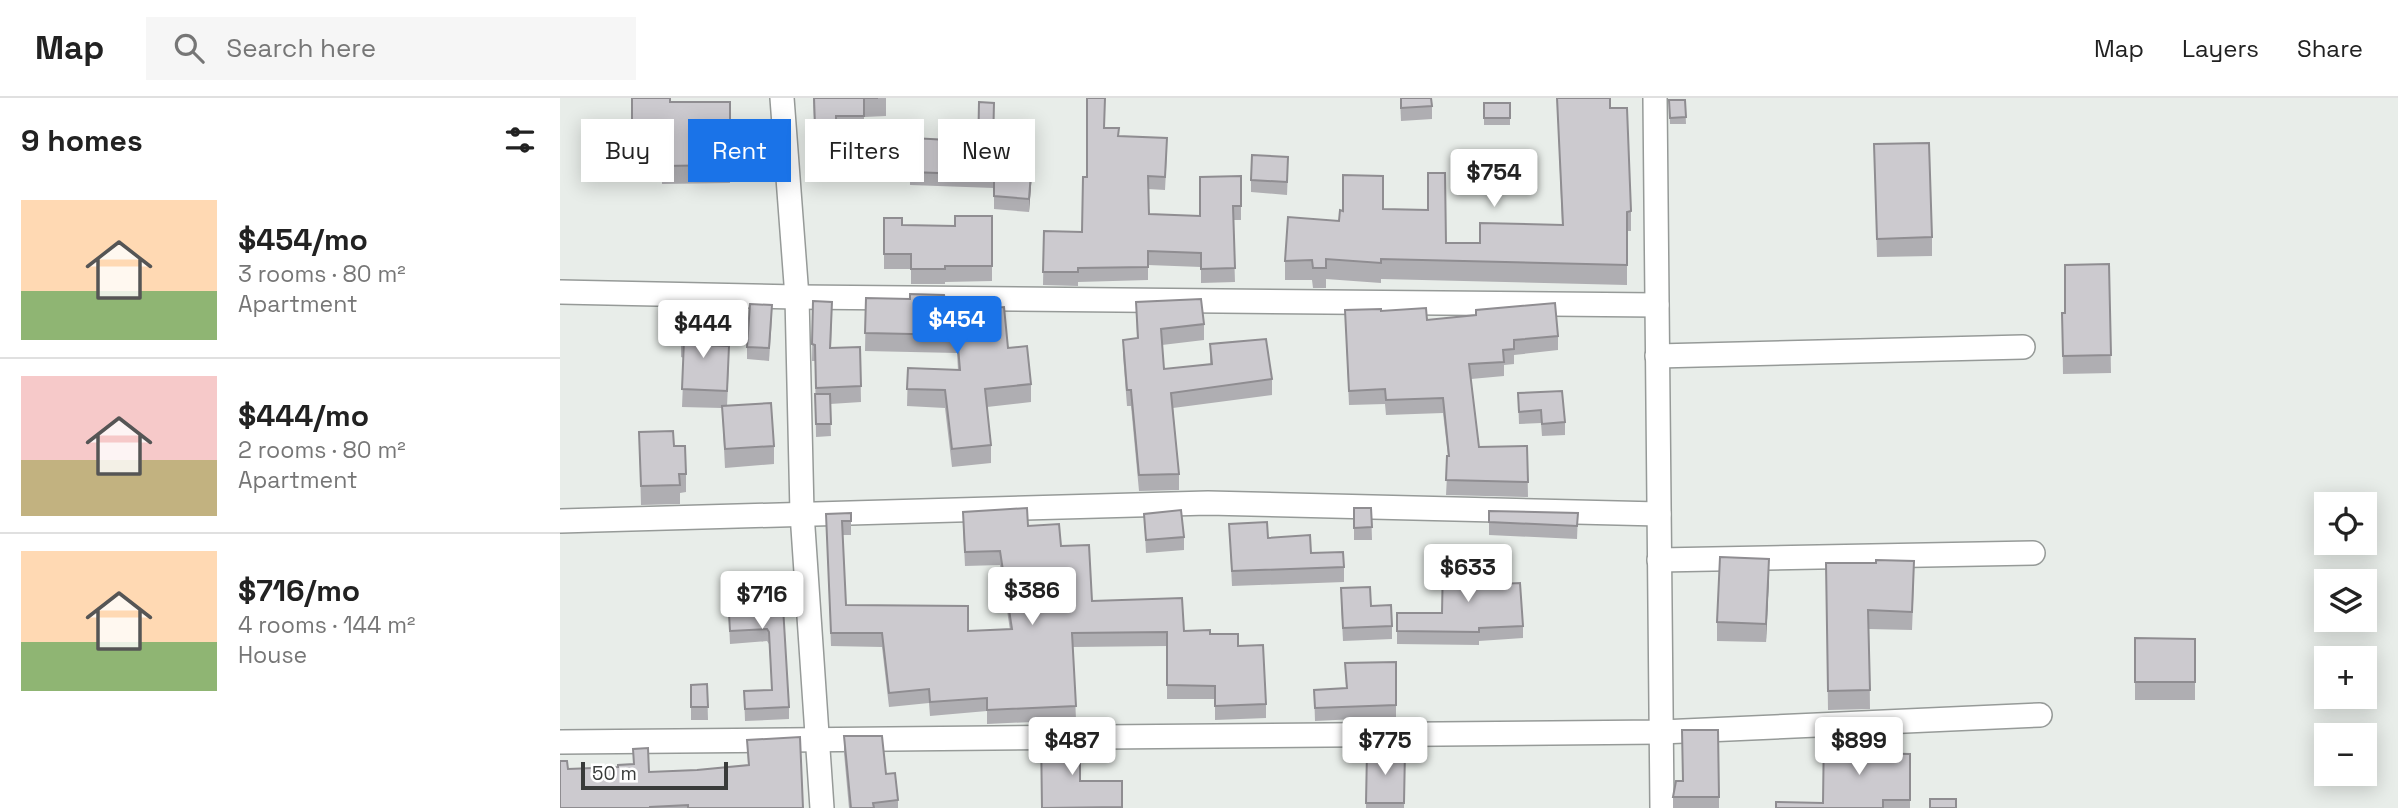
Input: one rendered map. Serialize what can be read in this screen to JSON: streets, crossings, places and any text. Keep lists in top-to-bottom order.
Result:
{
  "scale_bar": "50 m",
  "page": {
    "header": "Map",
    "search": "Search here",
    "nav": ["Map", "Layers", "Share"],
    "heading": "9 homes",
    "chip": [
      "Buy",
      "Rent",
      "Filters",
      "New"
    ],
    "price": [
      "$754",
      "$454",
      "$444",
      "$633",
      "$386",
      "$716",
      "$487",
      "$775",
      "$899"
    ],
    "list": [
      {
        "name": "$454/mo",
        "note": "3 rooms · 80 m² · Apartment"
      },
      {
        "name": "$444/mo",
        "note": "2 rooms · 80 m² · Apartment"
      },
      {
        "name": "$716/mo",
        "note": "4 rooms · 144 m² · House"
      }
    ],
    "map_buttons": ["+", "−"],
    "scale": "50 m"
  }
}
